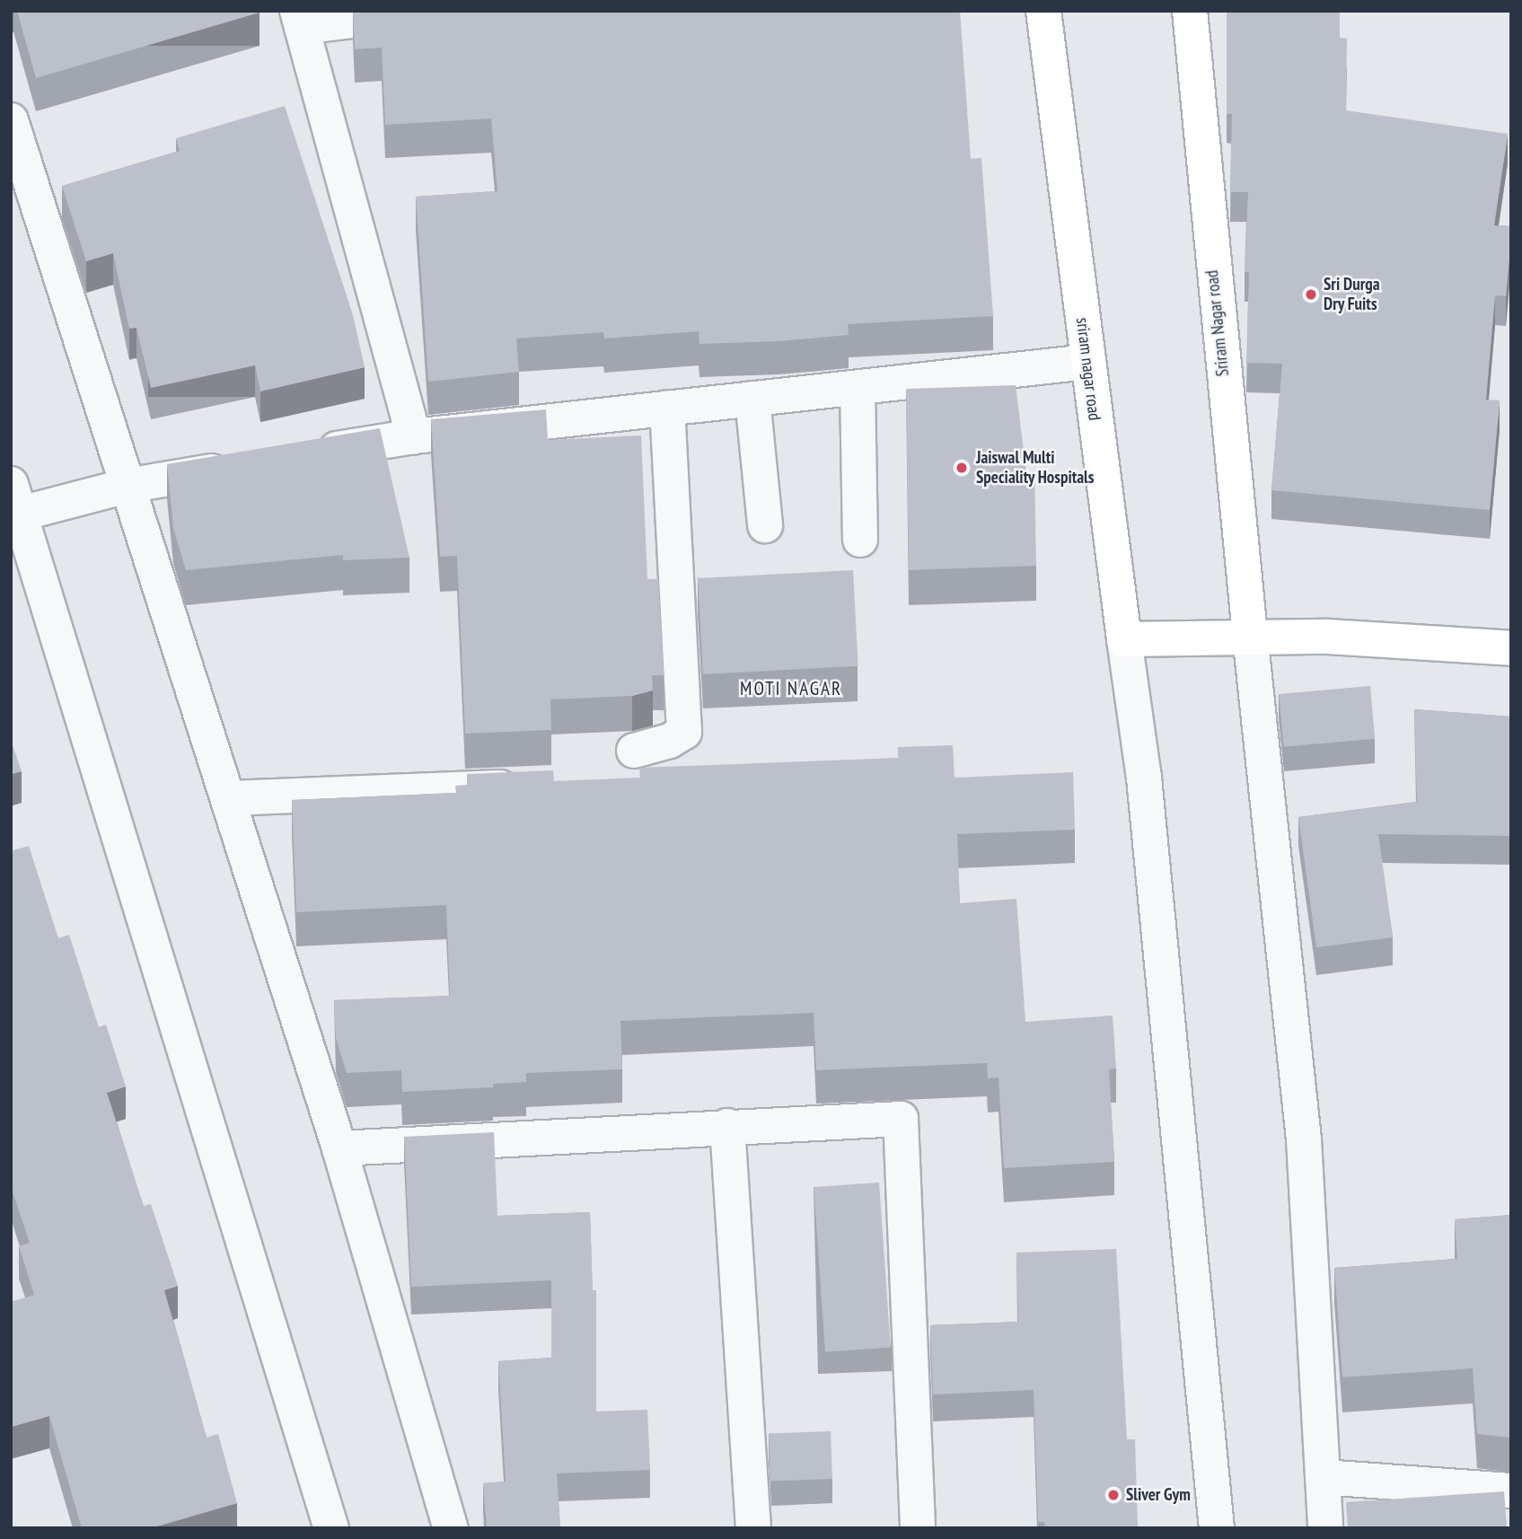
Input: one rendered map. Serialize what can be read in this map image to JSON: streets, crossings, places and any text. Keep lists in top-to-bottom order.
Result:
{
  "streets": {
    "main road": ["Sriram Nagar road", "sriram nagar road"]
  },
  "districts": ["MOTI NAGAR"],
  "places": ["Sri Durga Dry Fuits", "Jaiswal Multi Speciality Hospitals", "Sliver Gym"]
}
